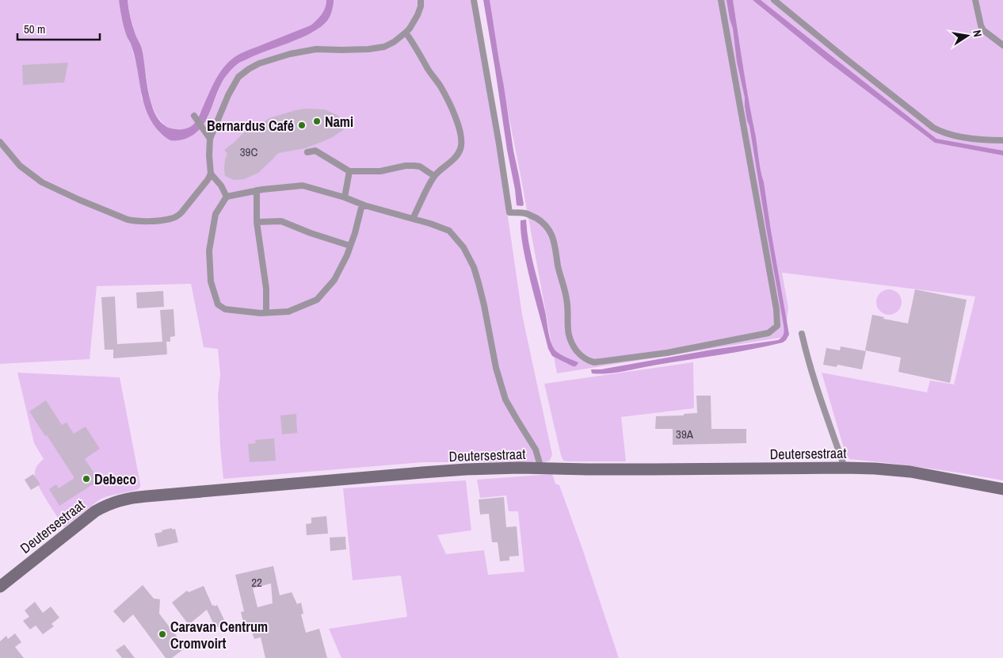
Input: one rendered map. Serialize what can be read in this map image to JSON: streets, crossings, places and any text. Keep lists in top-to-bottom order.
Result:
{
  "streets": {
    "street": ["Deutersestraat"]
  },
  "places": [
    "Nami",
    "Bernardus Café",
    "Debeco",
    "Caravan Centrum Cromvoirt"
  ],
  "house_numbers": ["39C", "39A", "22"],
  "scale_bar": "50 m",
  "north": "right"
}
